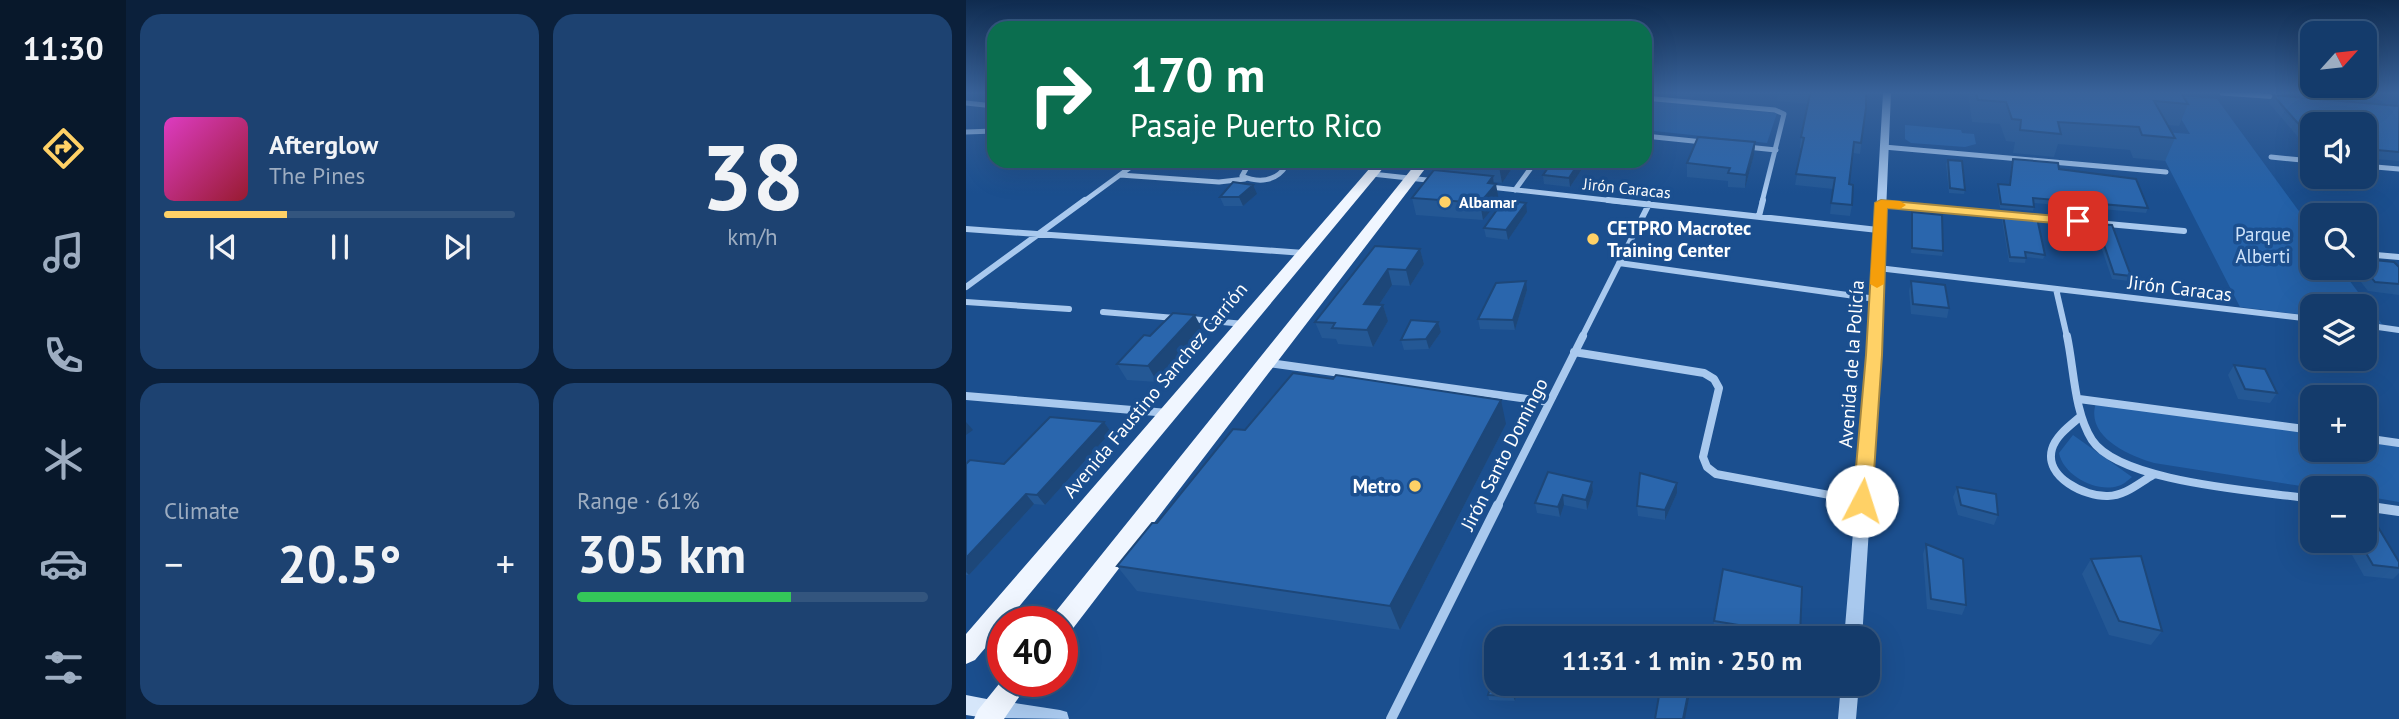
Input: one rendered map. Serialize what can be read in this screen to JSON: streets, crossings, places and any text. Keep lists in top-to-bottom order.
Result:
{
  "streets": {
    "main road": ["Avenida Faustino Sanchez Carrión"],
    "street": ["Jirón Caracas", "Avenida de la Policía", "Jirón Santo Domingo"]
  },
  "crossings": [
    ["Jirón Caracas", "Avenida de la Policía"],
    ["Jirón Caracas", "Jirón Santo Domingo"]
  ],
  "parks": ["Parque Alberti"],
  "places": ["Albamar", "CETPRO Macrotec Training Center", "Metro"],
  "north": "top right",
  "page": {
    "tabs": "11:30",
    "tile": [
      ["38", "km/h"],
      "Climate",
      ["Range · 61%", "305 km"]
    ],
    "map_buttons": ["+", "−"],
    "turn": ["170 m", "Pasaje Puerto Rico"],
    "song": ["Afterglow", "The Pines"],
    "heat": ["−", "20.5°", "+"],
    "limit": "40",
    "trip": "11:31 · 1 min · 250 m"
  }
}
